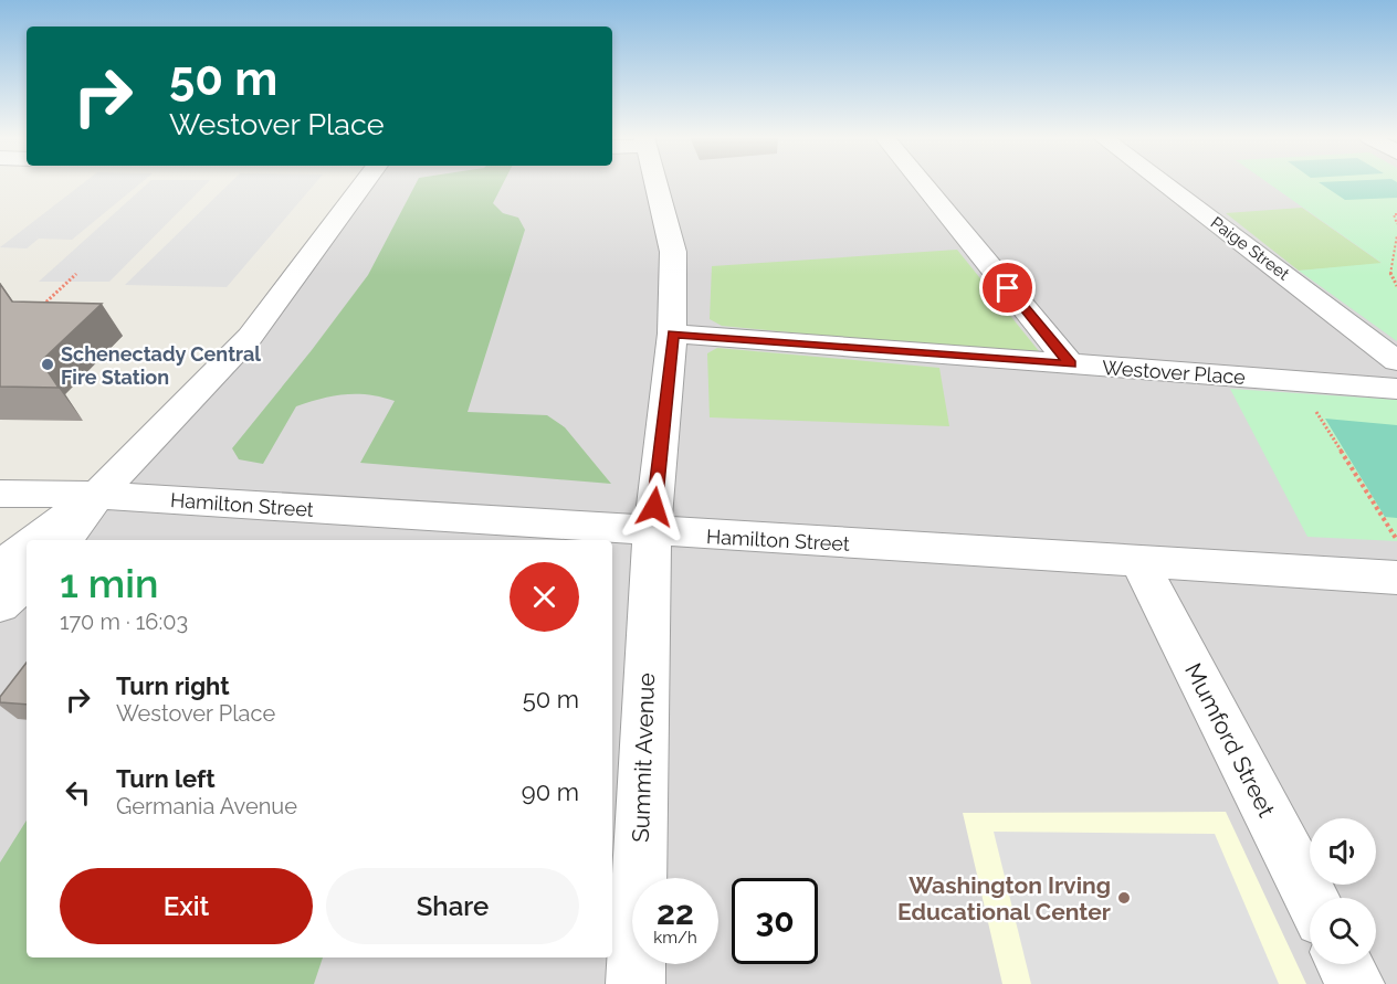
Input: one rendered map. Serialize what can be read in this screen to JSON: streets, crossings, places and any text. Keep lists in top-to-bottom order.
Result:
{
  "streets": {
    "street": [
      "Paige Street",
      "Westover Place",
      "Hamilton Street",
      "Mumford Street",
      "Summit Avenue"
    ]
  },
  "crossings": [
    ["Westover Place", "Summit Avenue"],
    ["Hamilton Street", "Mumford Street"],
    ["Hamilton Street", "Summit Avenue"]
  ],
  "places": ["Schenectady Central Fire Station", "Washington Irving Educational Center"],
  "page": {
    "turn": ["50 m", "Westover Place"],
    "heading": ["1 min", "170 m · 16:03"],
    "list": [
      {
        "name": "Turn right",
        "note": "Westover Place",
        "value": "50 m"
      },
      {
        "name": "Turn left",
        "note": "Germania Avenue",
        "value": "90 m"
      }
    ],
    "buttons": ["Exit", "Share"],
    "speed": "22 km/h",
    "limit": "30"
  }
}
